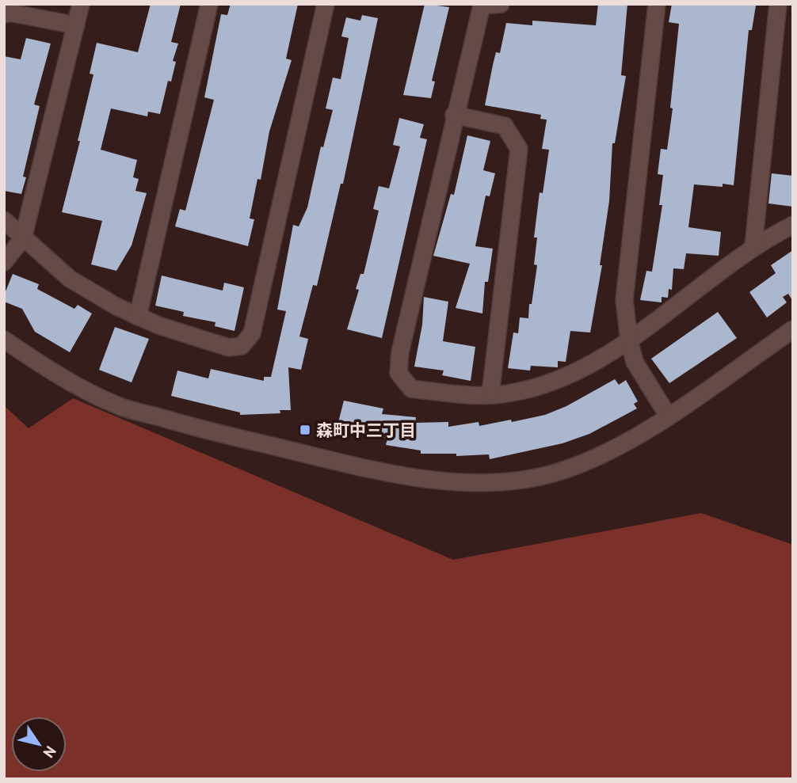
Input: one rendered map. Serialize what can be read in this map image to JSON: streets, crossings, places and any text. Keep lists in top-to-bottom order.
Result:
{
  "places": {
    "transit": ["森町中三丁目"]
  },
  "north": "bottom right"
}
